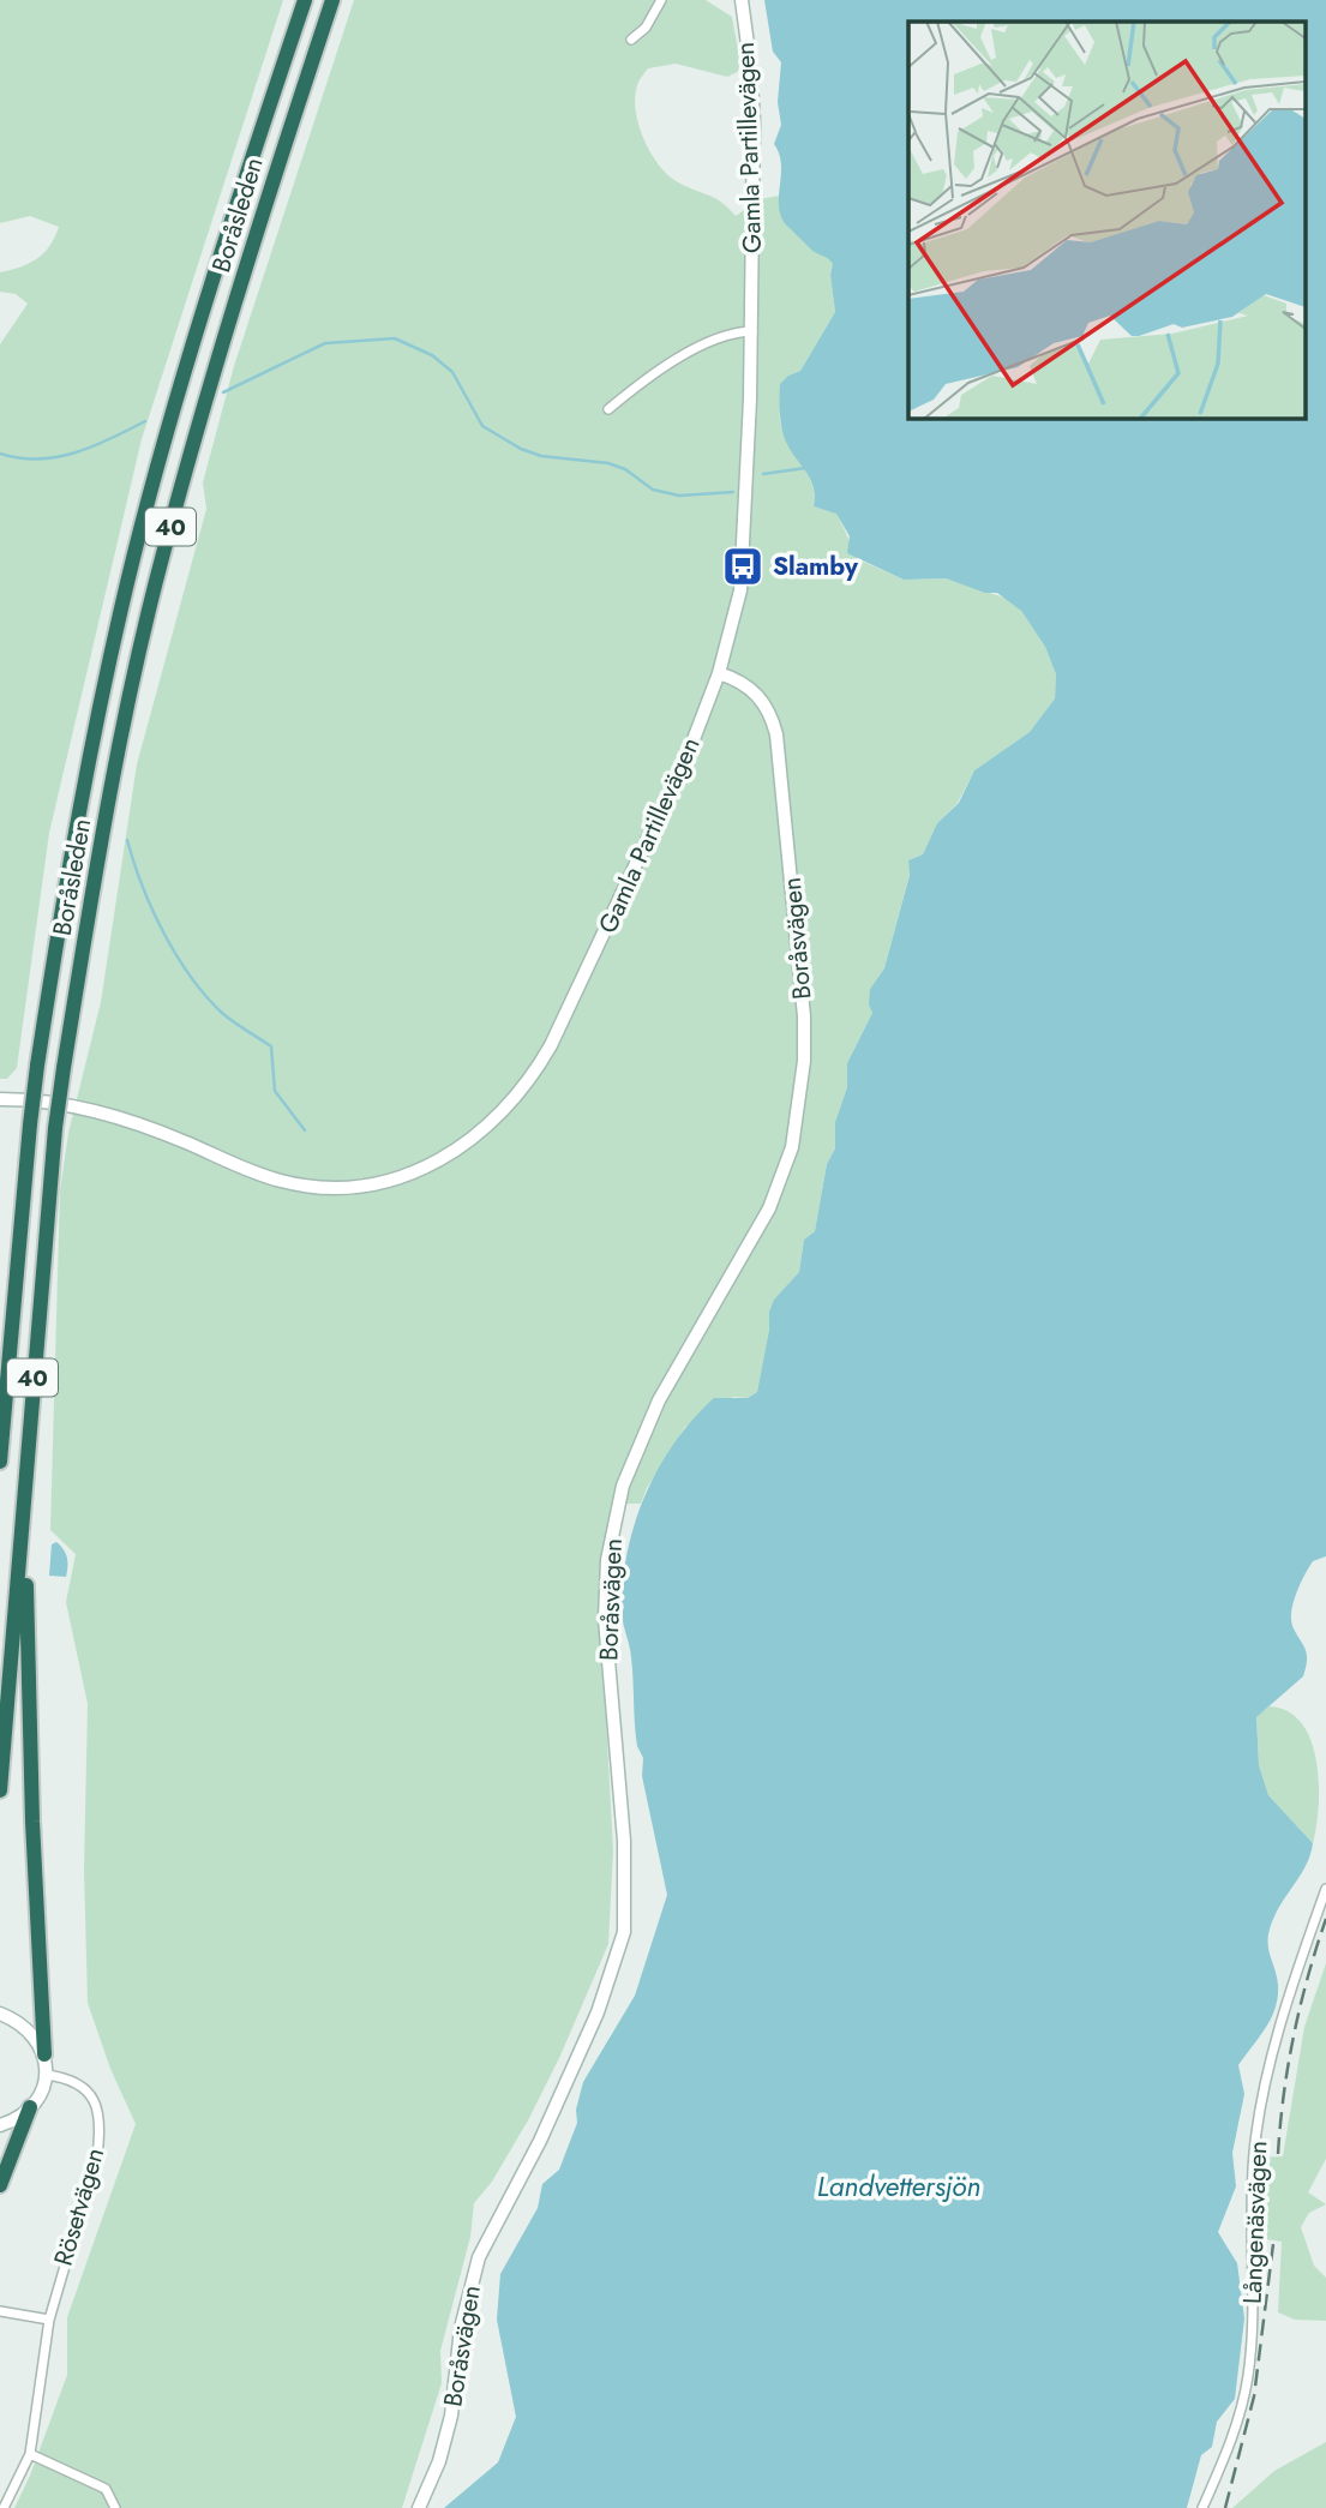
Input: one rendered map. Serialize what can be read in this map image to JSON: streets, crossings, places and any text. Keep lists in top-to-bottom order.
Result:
{
  "streets": {
    "highway": ["Boråsleden", "40"],
    "street": [
      "Gamla Partillevägen",
      "Boråsvägen",
      "Rösetvägen",
      "Långenäsvägen"
    ]
  },
  "crossings": [
    ["Gamla Partillevägen", "Boråsvägen"]
  ],
  "water": ["Landvettersjön"],
  "places": {
    "bus stop": ["Slamby"]
  }
}
